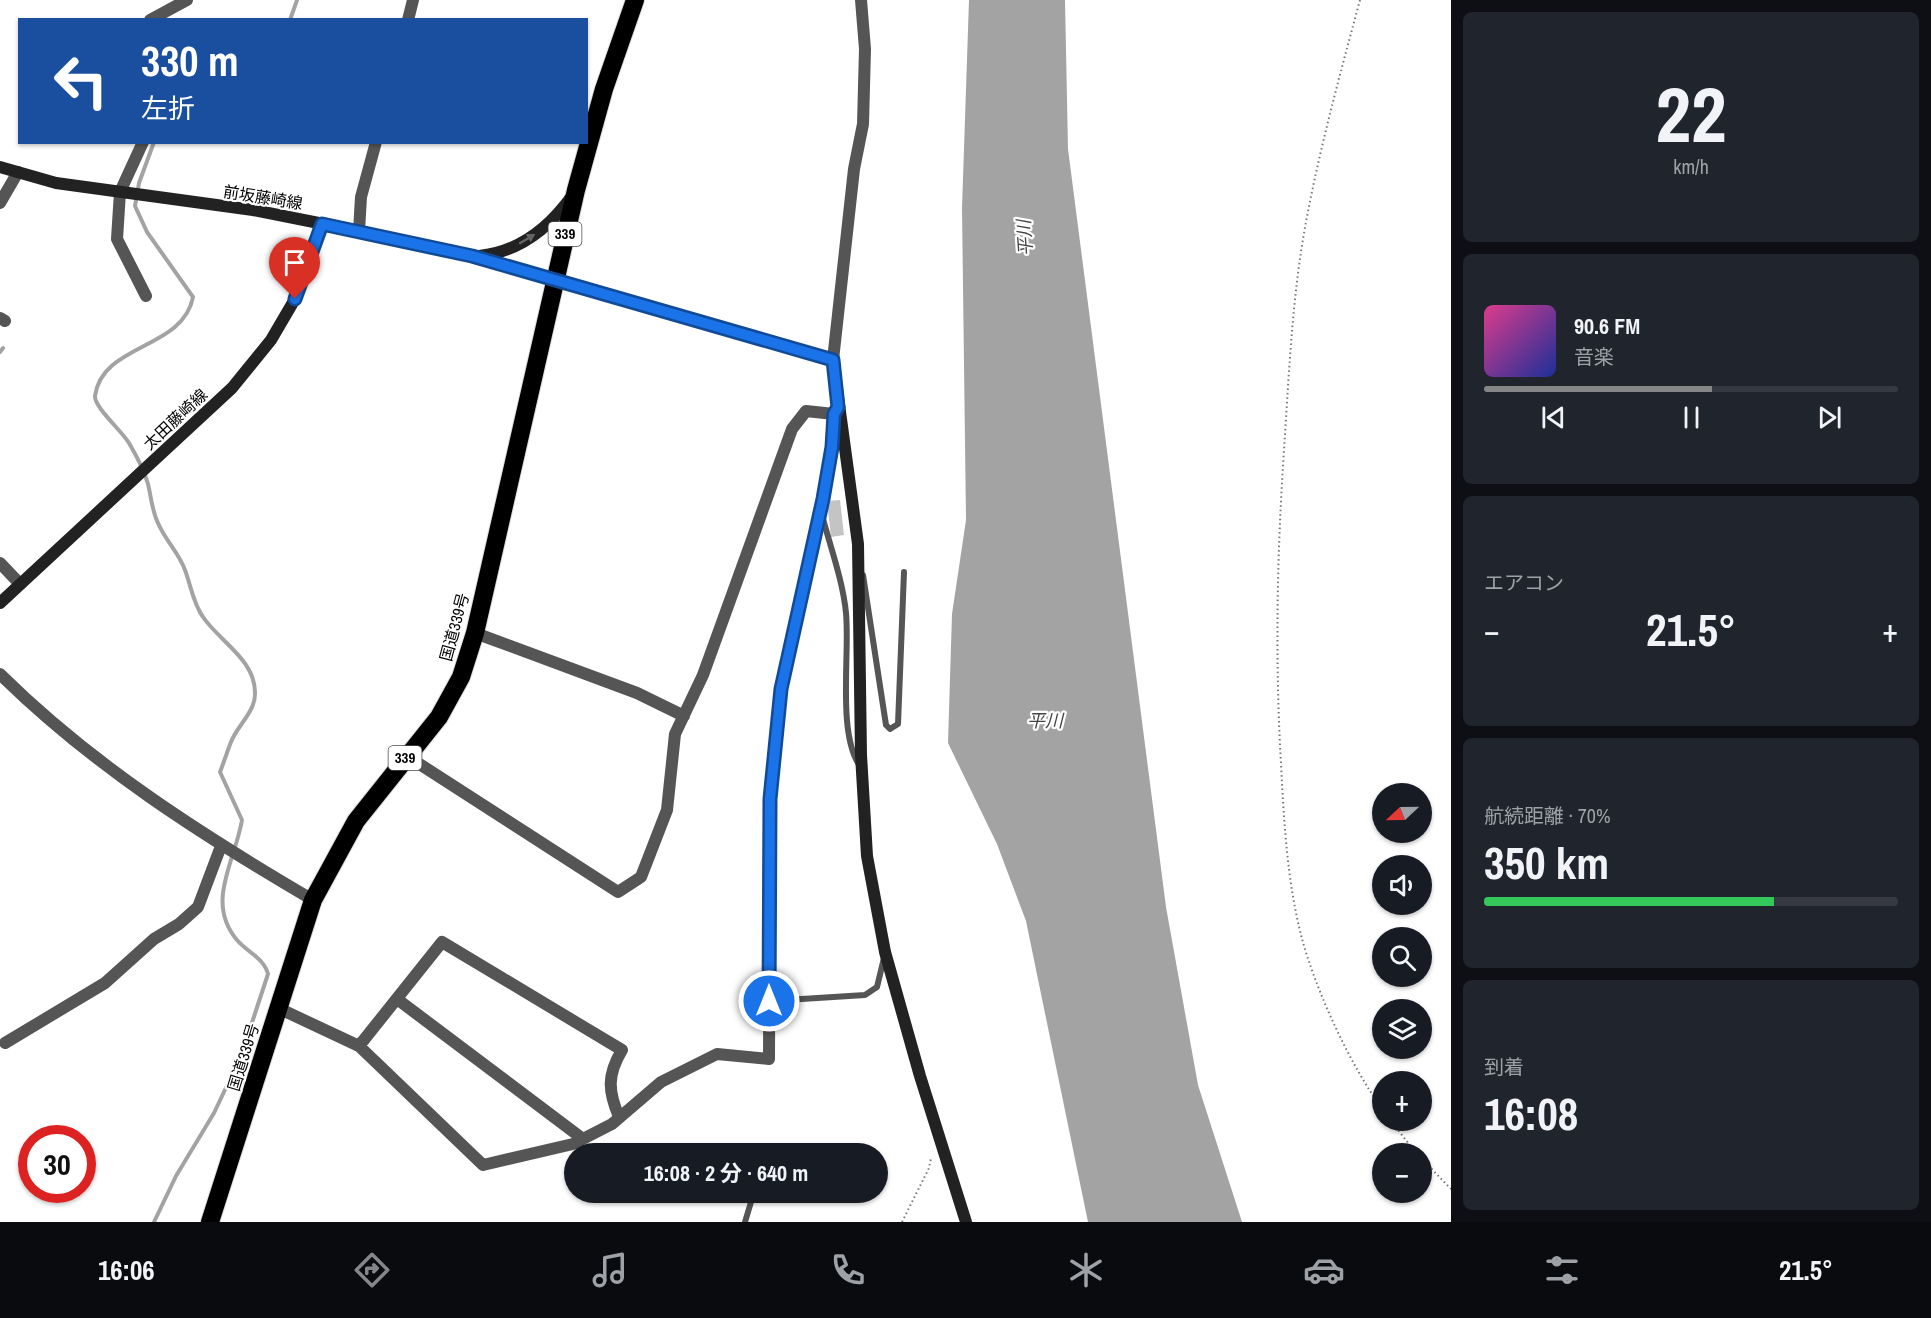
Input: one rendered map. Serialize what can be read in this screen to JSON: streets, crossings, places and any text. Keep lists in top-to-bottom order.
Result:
{
  "streets": {
    "highway": ["339", "国道339号"],
    "main road": ["前坂藤崎線", "太田藤崎線"]
  },
  "crossings": [
    ["前坂藤崎線", "太田藤崎線"],
    ["前坂藤崎線", "国道339号"]
  ],
  "water": ["平川"],
  "north": "left",
  "page": {
    "tile": [
      ["22", "km/h"],
      "エアコン",
      ["航続距離 · 70%", "350 km"],
      ["到着", "16:08"]
    ],
    "turn": ["330 m", "左折"],
    "song": ["90.6 FM", "音楽"],
    "heat": ["−", "21.5°", "+"],
    "map_buttons": ["+", "−"],
    "limit": "30",
    "trip": "16:08 · 2 分 · 640 m",
    "tabs": ["16:06", "21.5°"]
  }
}
